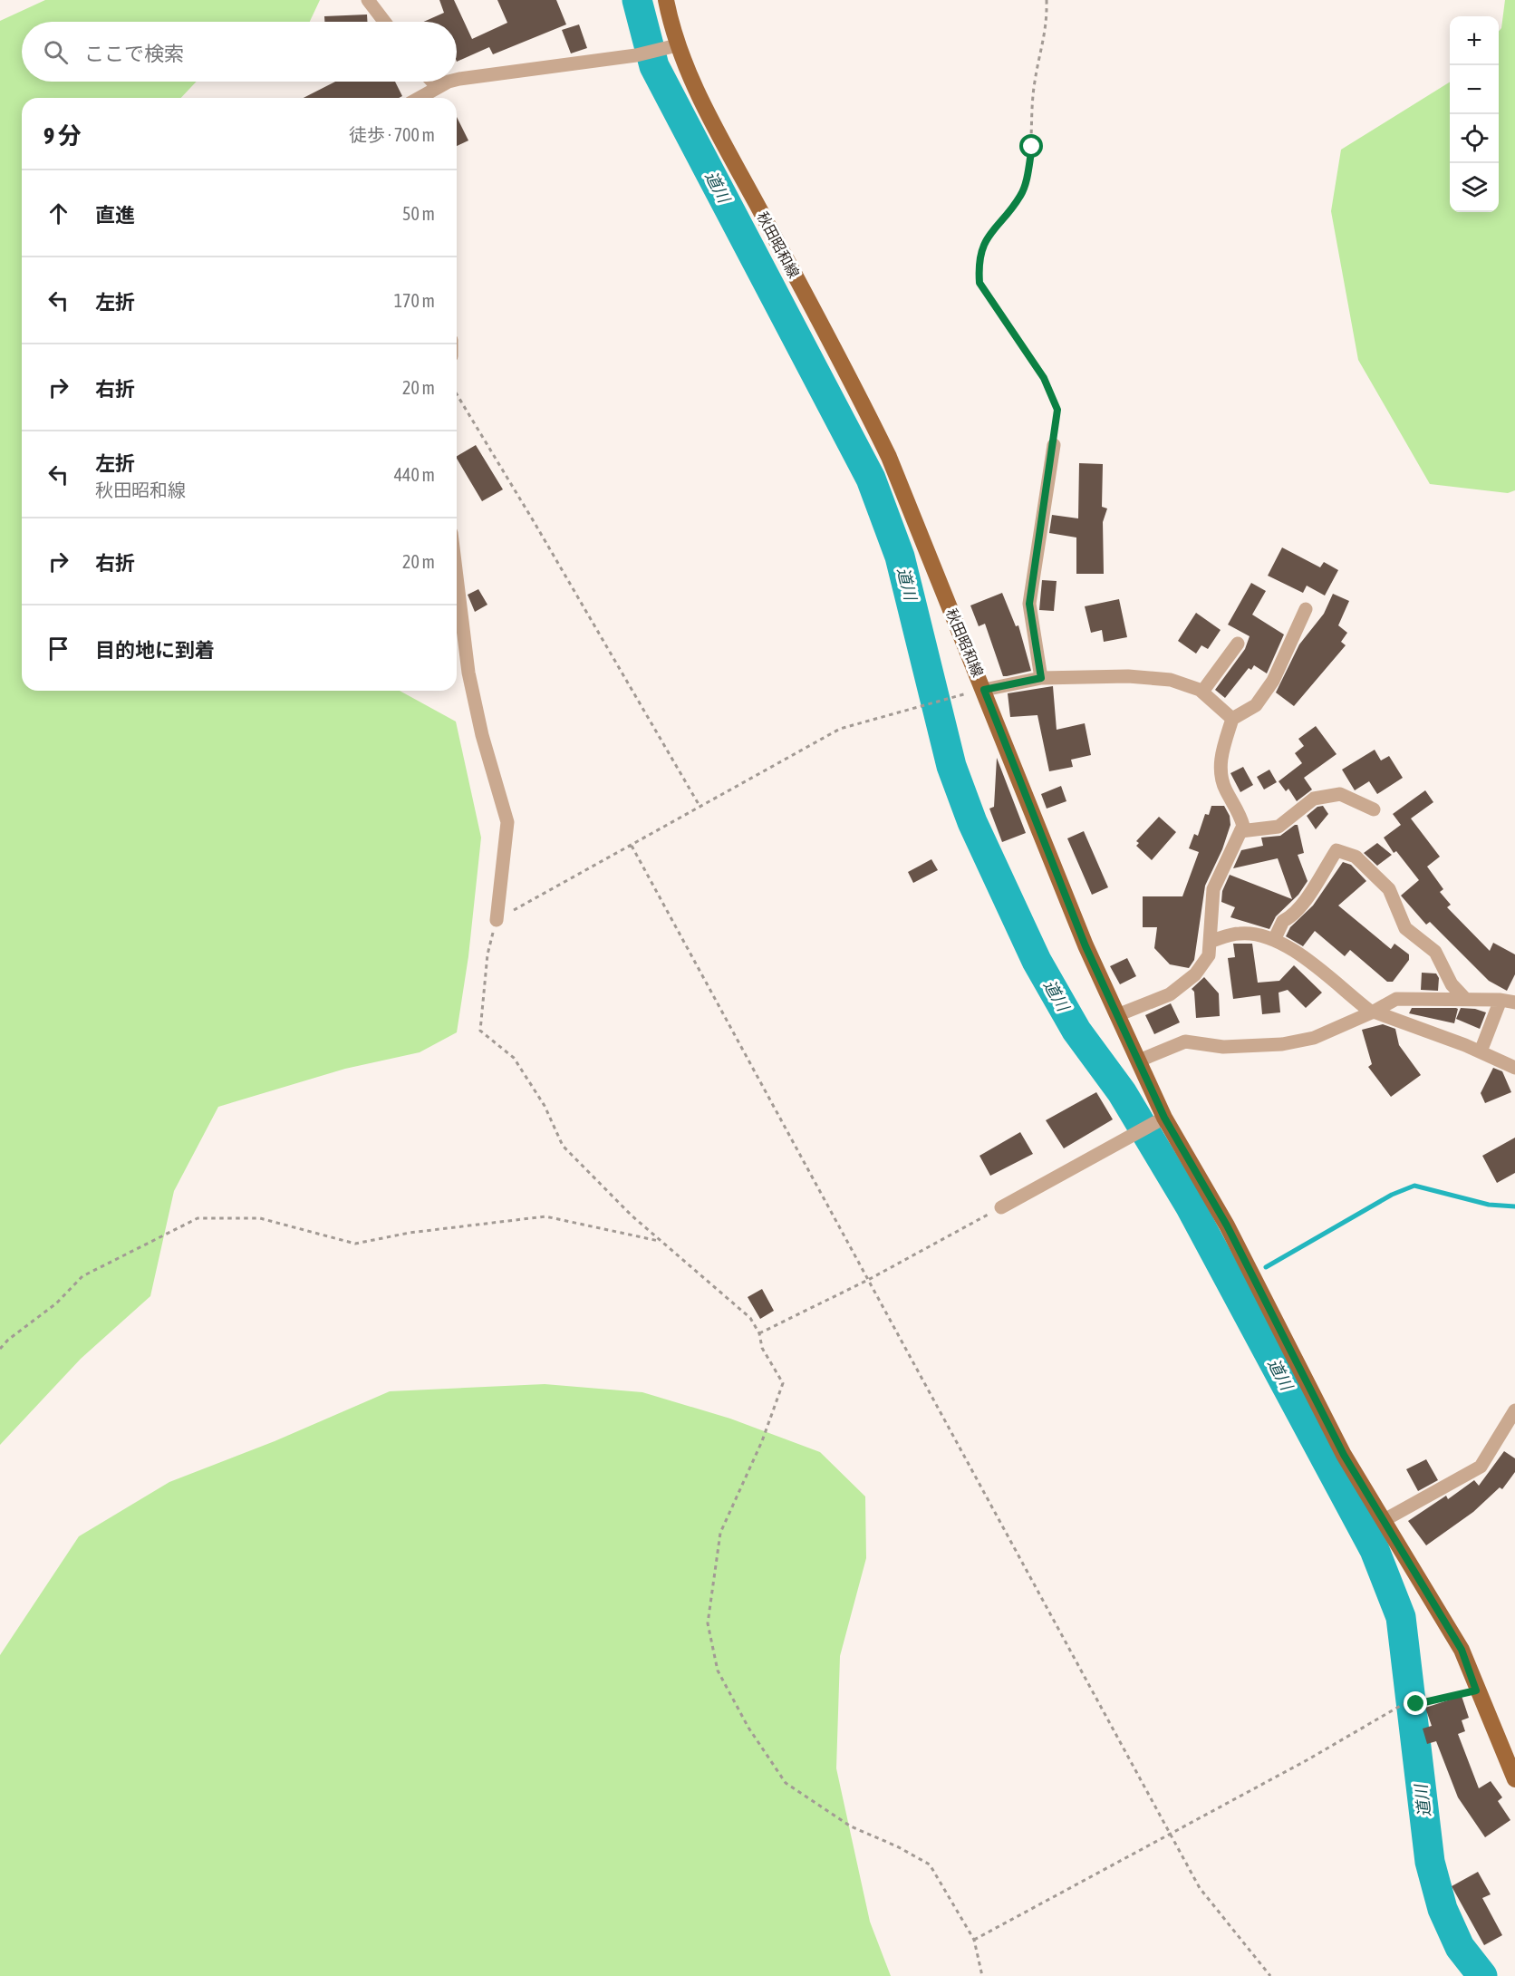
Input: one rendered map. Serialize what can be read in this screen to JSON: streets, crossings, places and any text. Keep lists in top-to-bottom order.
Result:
{
  "streets": {
    "main road": ["秋田昭和線"]
  },
  "water": ["道川"],
  "page": {
    "map_buttons": ["+", "−"],
    "search": "ここで検索",
    "heading": ["9 分", "徒歩 · 700 m"],
    "list": [
      ["直進", "50 m"],
      ["左折", "170 m"],
      ["右折", "20 m"],
      ["左折", "秋田昭和線", "440 m"],
      ["右折", "20 m"],
      "目的地に到着"
    ]
  }
}
